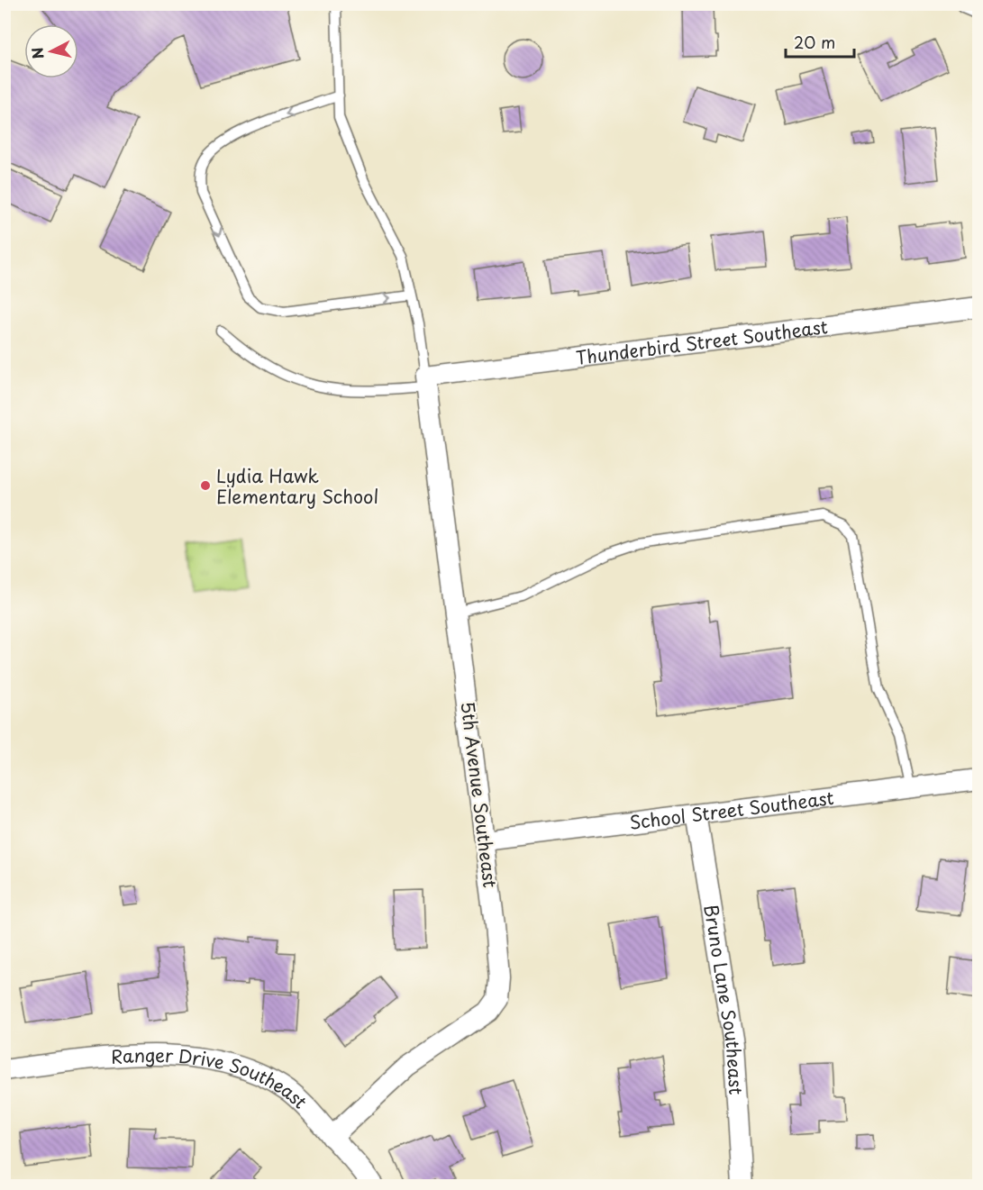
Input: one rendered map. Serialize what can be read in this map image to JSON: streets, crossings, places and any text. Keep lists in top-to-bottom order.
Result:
{
  "streets": {
    "street": [
      "Thunderbird Street Southeast",
      "5th Avenue Southeast",
      "School Street Southeast",
      "Bruno Lane Southeast",
      "Ranger Drive Southeast"
    ]
  },
  "crossings": [
    ["Thunderbird Street Southeast", "5th Avenue Southeast"],
    ["5th Avenue Southeast", "School Street Southeast"],
    ["5th Avenue Southeast", "Ranger Drive Southeast"],
    ["School Street Southeast", "Bruno Lane Southeast"]
  ],
  "places": ["Lydia Hawk Elementary School"],
  "scale_bar": "20 m",
  "north": "left"
}
